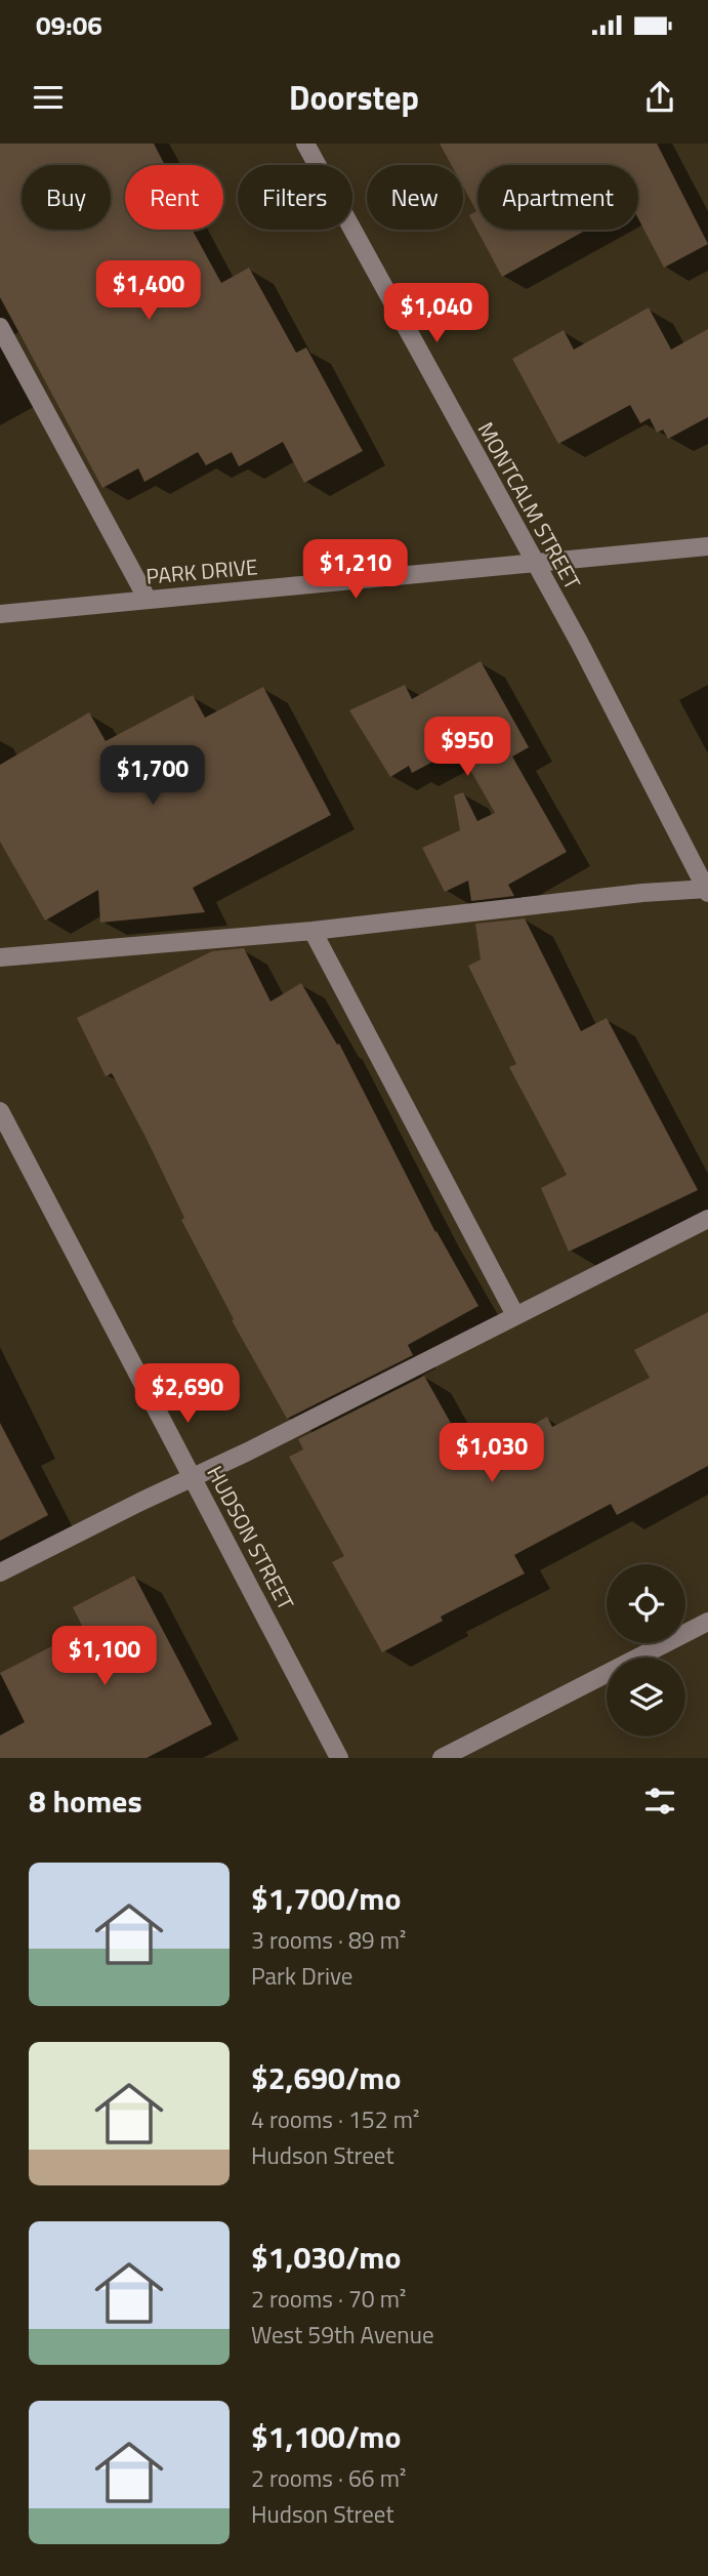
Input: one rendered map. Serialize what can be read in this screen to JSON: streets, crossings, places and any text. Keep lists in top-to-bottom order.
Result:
{
  "streets": {
    "street": ["MONTCALM STREET", "PARK DRIVE", "HUDSON STREET"]
  },
  "crossings": [
    ["MONTCALM STREET", "PARK DRIVE"]
  ],
  "page": {
    "status": "09:06",
    "header": "Doorstep",
    "chip": [
      "Buy",
      "Rent",
      "Filters",
      "New",
      "Apartment"
    ],
    "price": [
      "$1,400",
      "$1,040",
      "$1,210",
      "$950",
      "$1,700",
      "$2,690",
      "$1,030",
      "$1,100"
    ],
    "heading": "8 homes",
    "list": [
      {
        "name": "$1,700/mo",
        "note": "3 rooms · 89 m² · Park Drive"
      },
      {
        "name": "$2,690/mo",
        "note": "4 rooms · 152 m² · Hudson Street"
      },
      {
        "name": "$1,030/mo",
        "note": "2 rooms · 70 m² · West 59th Avenue"
      },
      {
        "name": "$1,100/mo",
        "note": "2 rooms · 66 m² · Hudson Street"
      }
    ]
  }
}
